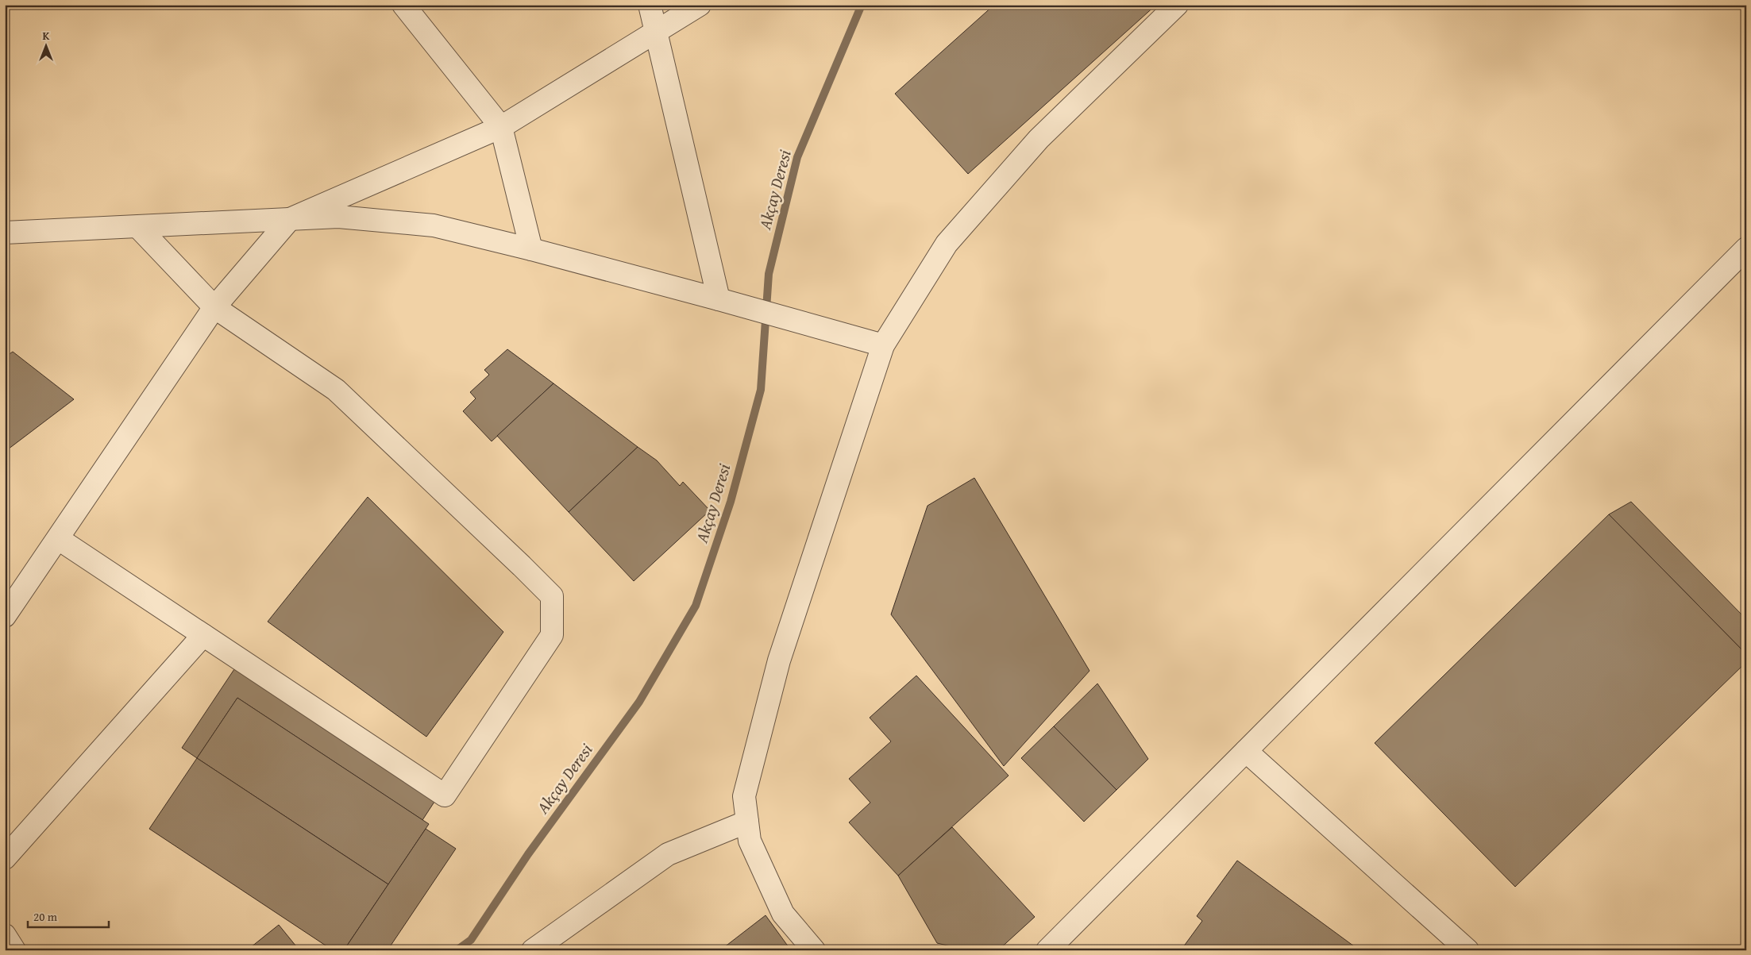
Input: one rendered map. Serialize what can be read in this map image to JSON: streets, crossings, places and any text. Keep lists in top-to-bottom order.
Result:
{
  "water": ["Akçay Deresi"],
  "scale_bar": "20 m",
  "north": "top"
}
